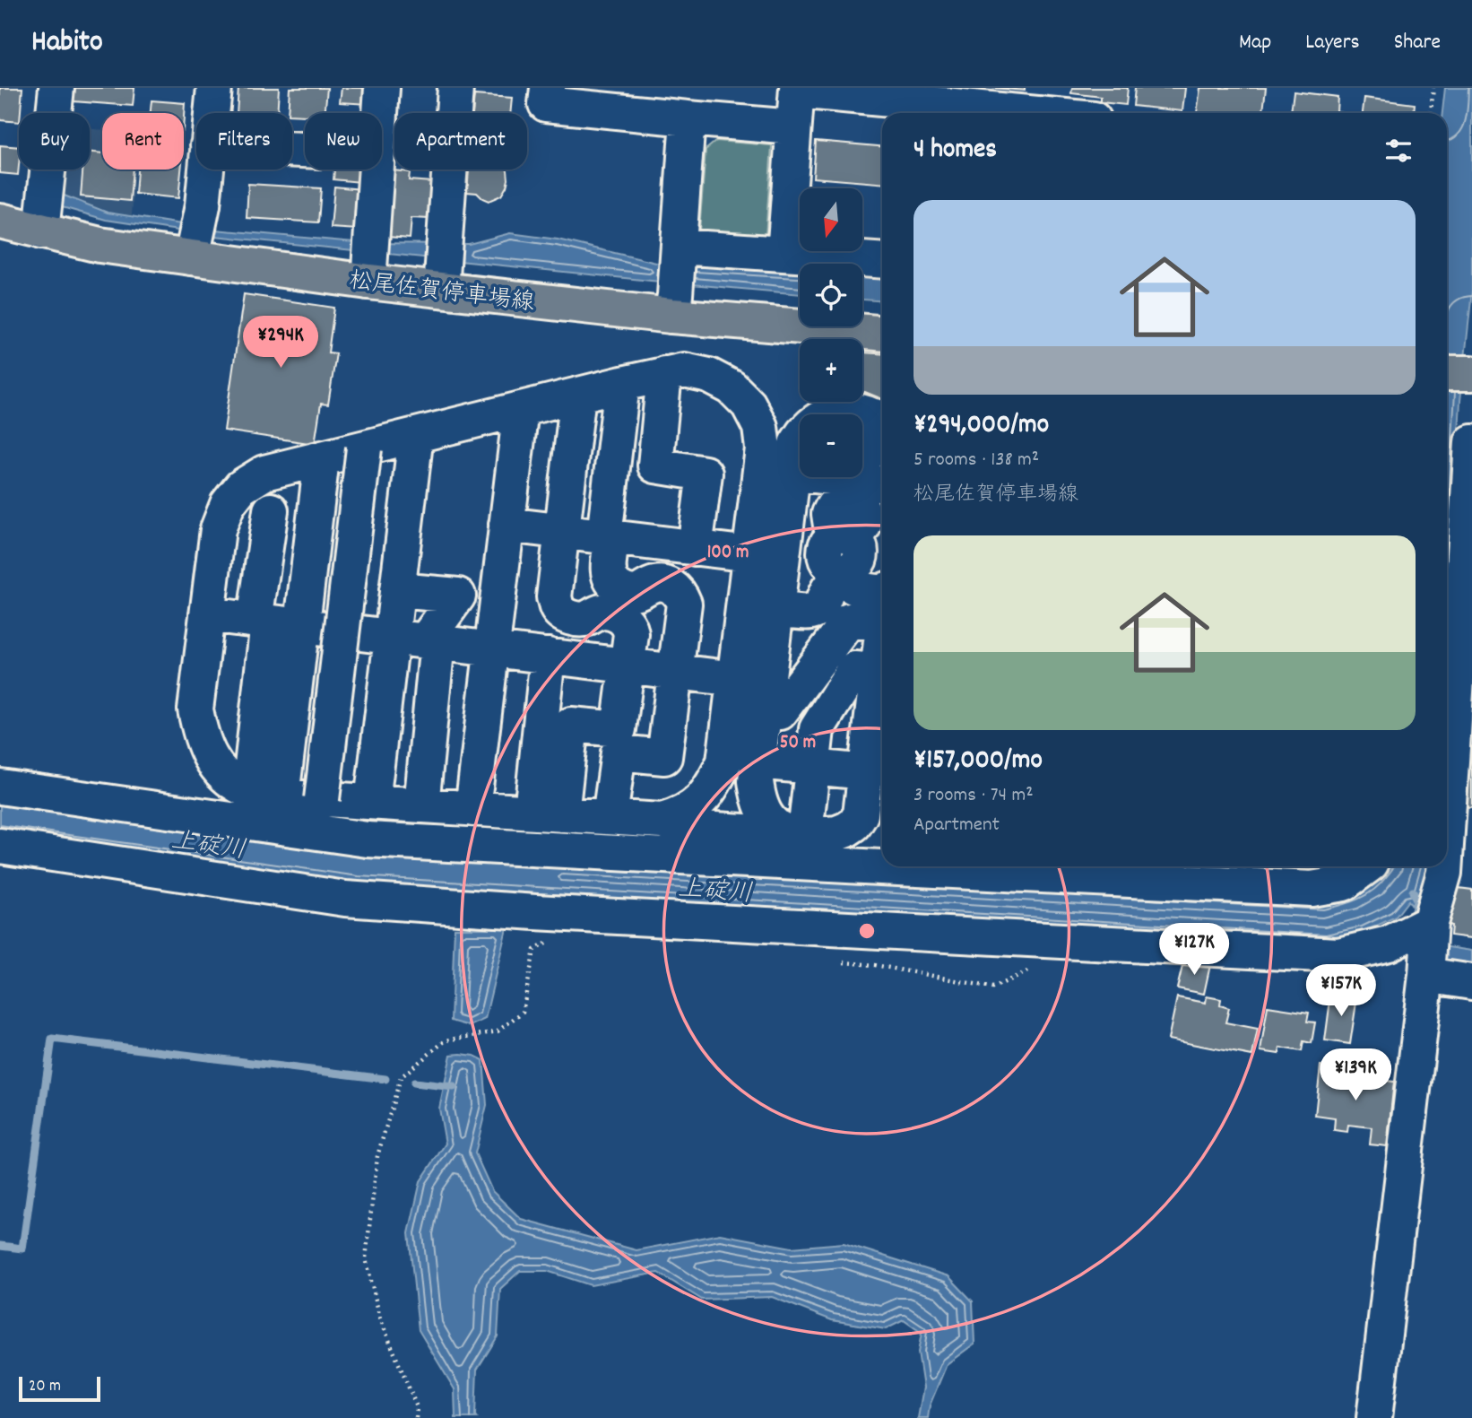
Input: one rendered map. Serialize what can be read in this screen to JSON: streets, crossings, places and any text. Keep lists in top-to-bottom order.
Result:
{
  "streets": {
    "main road": ["松尾佐賀停車場線"]
  },
  "water": ["上碇川"],
  "scale_bar": "20 m",
  "north": "bottom",
  "page": {
    "header": "Habito",
    "nav": ["Map", "Layers", "Share"],
    "chip": [
      "Buy",
      "Rent",
      "Filters",
      "New",
      "Apartment"
    ],
    "heading": "4 homes",
    "map_buttons": ["+", "−"],
    "list": [
      {
        "name": "¥294,000/mo",
        "note": "5 rooms · 138 m² · 松尾佐賀停車場線"
      },
      {
        "name": "¥157,000/mo",
        "note": "3 rooms · 74 m² · Apartment"
      }
    ],
    "price": [
      "¥294K",
      "¥127K",
      "¥157K",
      "¥139K"
    ],
    "scale": "20 m"
  },
  "rings": ["100 m", "50 m"]
}
